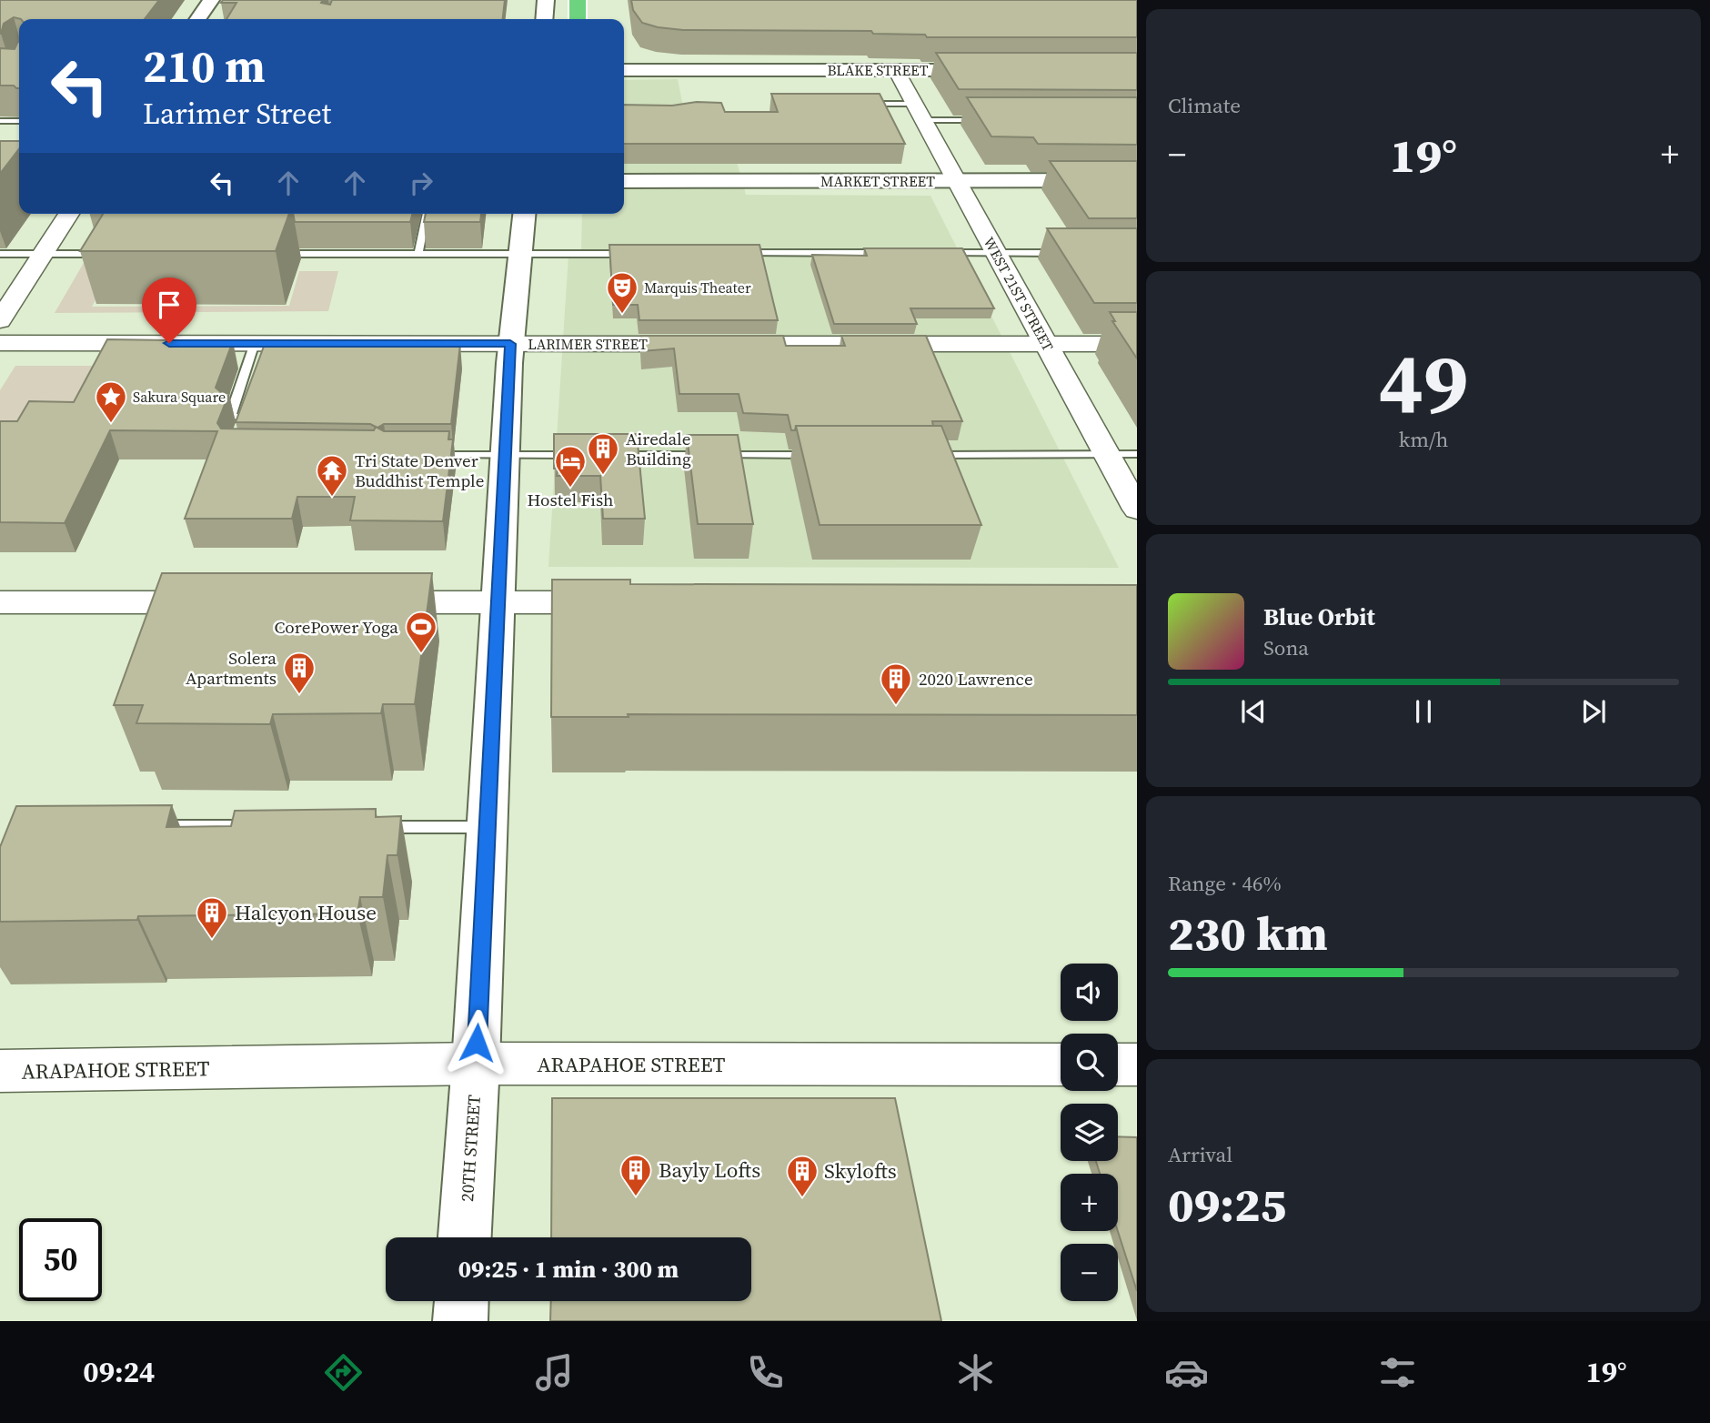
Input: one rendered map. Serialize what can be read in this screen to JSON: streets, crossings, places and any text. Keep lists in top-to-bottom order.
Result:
{
  "streets": {
    "main road": ["BLAKE STREET", "MARKET STREET", "20TH STREET"],
    "street": ["WEST 21ST STREET", "LARIMER STREET", "ARAPAHOE STREET"]
  },
  "crossings": [
    ["BLAKE STREET", "WEST 21ST STREET"],
    ["MARKET STREET", "WEST 21ST STREET"],
    ["WEST 21ST STREET", "LARIMER STREET"],
    ["LARIMER STREET", "20TH STREET"],
    ["ARAPAHOE STREET", "20TH STREET"]
  ],
  "places": {
    "theatre": ["Marquis Theater"],
    "place": ["Sakura Square"],
    "building": [
      "Airedale Building",
      "Solera Apartments",
      "2020 Lawrence",
      "Halcyon House",
      "Bayly Lofts",
      "Skylofts"
    ],
    "hotel": ["Hostel Fish"],
    "temple": ["Tri State Denver Buddhist Temple"],
    "sports": ["CorePower Yoga"]
  },
  "page": {
    "tile": [
      "Climate",
      ["49", "km/h"],
      ["Range · 46%", "230 km"],
      ["Arrival", "09:25"]
    ],
    "turn": ["210 m", "Larimer Street"],
    "heat": ["−", "19°", "+"],
    "song": ["Blue Orbit", "Sona"],
    "map_buttons": ["+", "−"],
    "limit": "50",
    "trip": "09:25 · 1 min · 300 m",
    "tabs": ["09:24", "19°"]
  }
}
